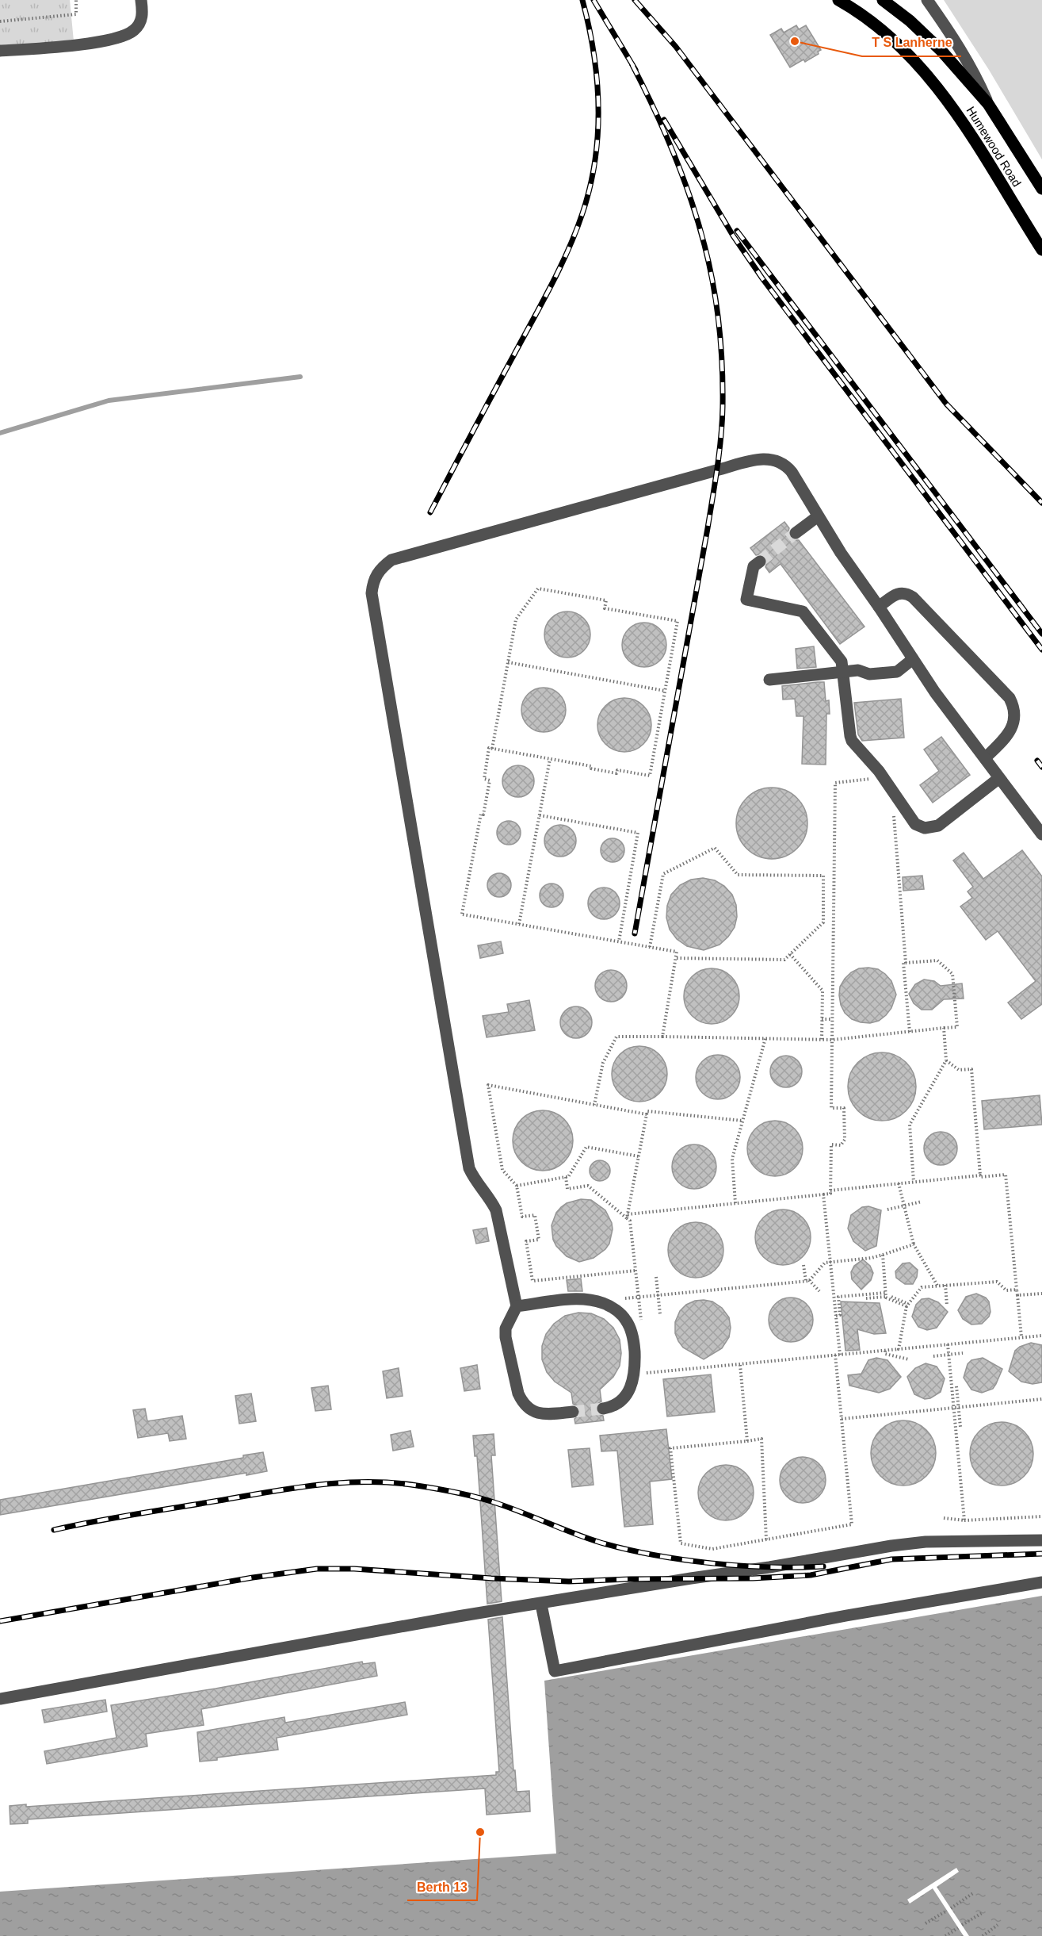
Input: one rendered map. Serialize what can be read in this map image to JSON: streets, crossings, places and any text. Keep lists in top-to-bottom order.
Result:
{
  "streets": {
    "main road": ["Humewood Road"]
  },
  "places": ["T S Lanherne", "Berth 13"]
}
